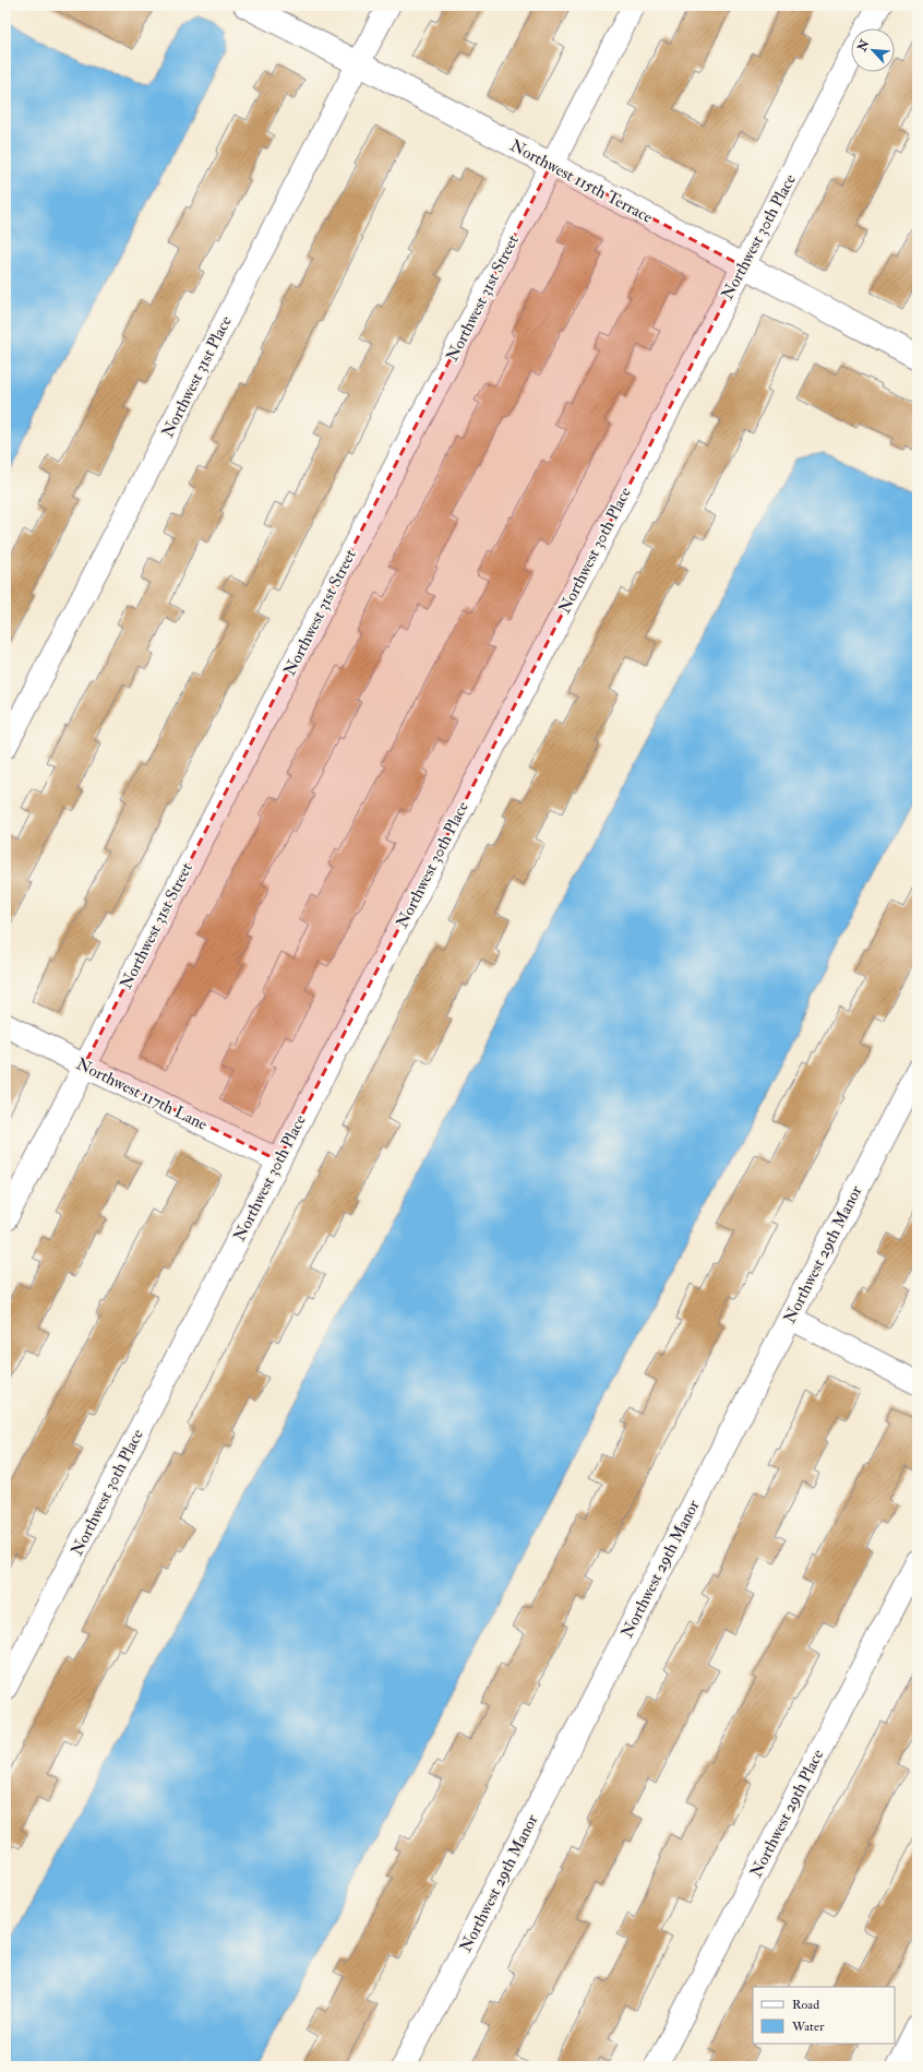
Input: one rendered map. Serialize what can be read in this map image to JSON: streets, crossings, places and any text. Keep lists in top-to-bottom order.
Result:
{
  "streets": {
    "street": [
      "Northwest 115th Terrace",
      "Northwest 30th Place",
      "Northwest 31st Street",
      "Northwest 31st Place",
      "Northwest 117th Lane",
      "Northwest 29th Manor",
      "Northwest 29th Place"
    ]
  },
  "crossings": [
    ["Northwest 115th Terrace", "Northwest 30th Place"],
    ["Northwest 115th Terrace", "Northwest 31st Street"],
    ["Northwest 115th Terrace", "Northwest 31st Place"],
    ["Northwest 30th Place", "Northwest 117th Lane"],
    ["Northwest 31st Street", "Northwest 117th Lane"]
  ],
  "legend": ["Road", "Water"],
  "north": "top left"
}
